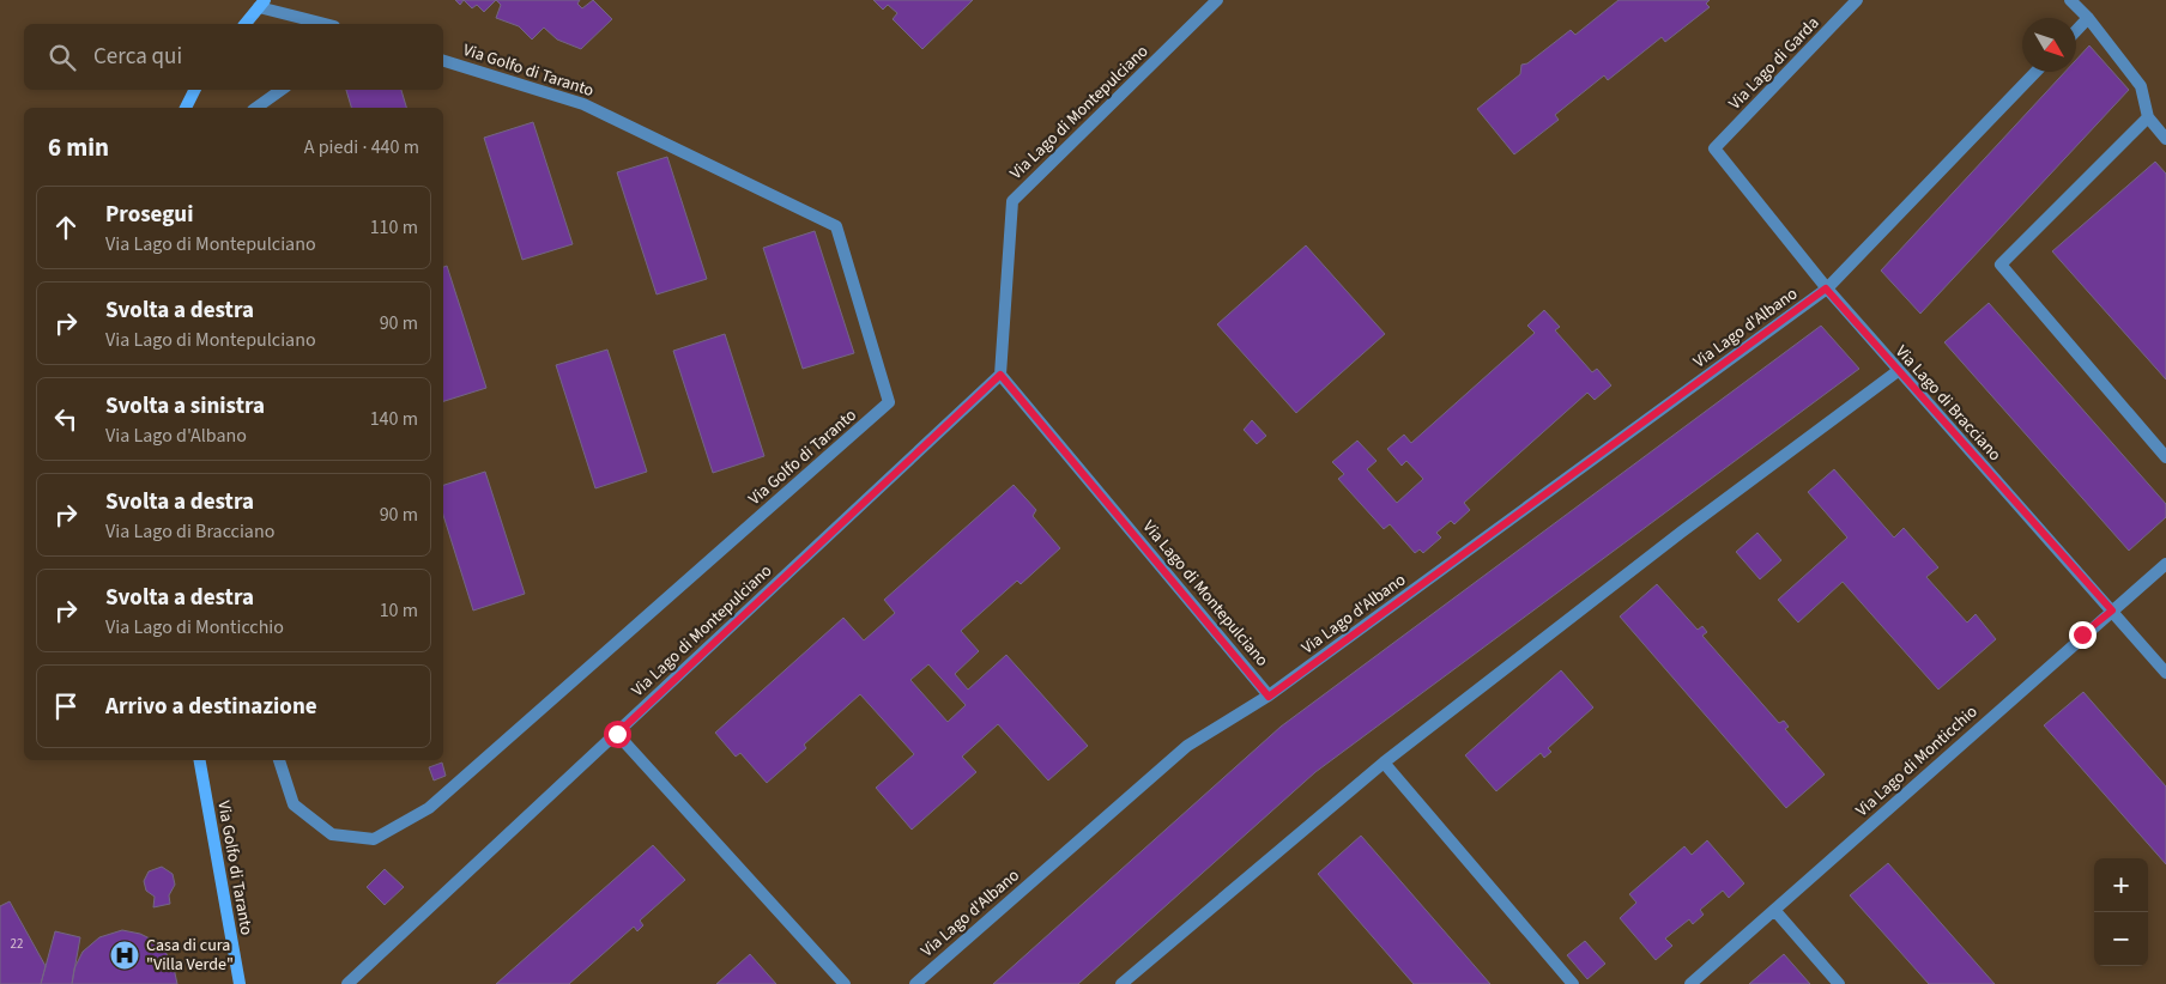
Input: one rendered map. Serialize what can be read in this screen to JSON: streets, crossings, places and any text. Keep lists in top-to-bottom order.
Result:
{
  "streets": {
    "street": [
      "Via Lago di Garda",
      "Via Golfo di Taranto",
      "Via Lago di Montepulciano",
      "Via Lago d'Albano",
      "Via Lago di Bracciano",
      "Via Lago di Monticchio"
    ]
  },
  "crossings": [
    ["Via Lago di Garda", "Via Lago di Bracciano"],
    ["Via Lago di Montepulciano", "Via Lago d'Albano"],
    ["Via Lago d'Albano", "Via Lago di Bracciano"],
    ["Via Lago di Bracciano", "Via Lago di Monticchio"]
  ],
  "places": {
    "hospital": ["Casa di cura \"Villa Verde\""]
  },
  "house_numbers": ["22"],
  "north": "bottom right",
  "page": {
    "search": "Cerca qui",
    "heading": ["6 min", "A piedi · 440 m"],
    "list": [
      ["Prosegui", "Via Lago di Montepulciano", "110 m"],
      ["Svolta a destra", "Via Lago di Montepulciano", "90 m"],
      ["Svolta a sinistra", "Via Lago d'Albano", "140 m"],
      ["Svolta a destra", "Via Lago di Bracciano", "90 m"],
      ["Svolta a destra", "Via Lago di Monticchio", "10 m"],
      "Arrivo a destinazione"
    ],
    "map_buttons": ["+", "−"]
  }
}
